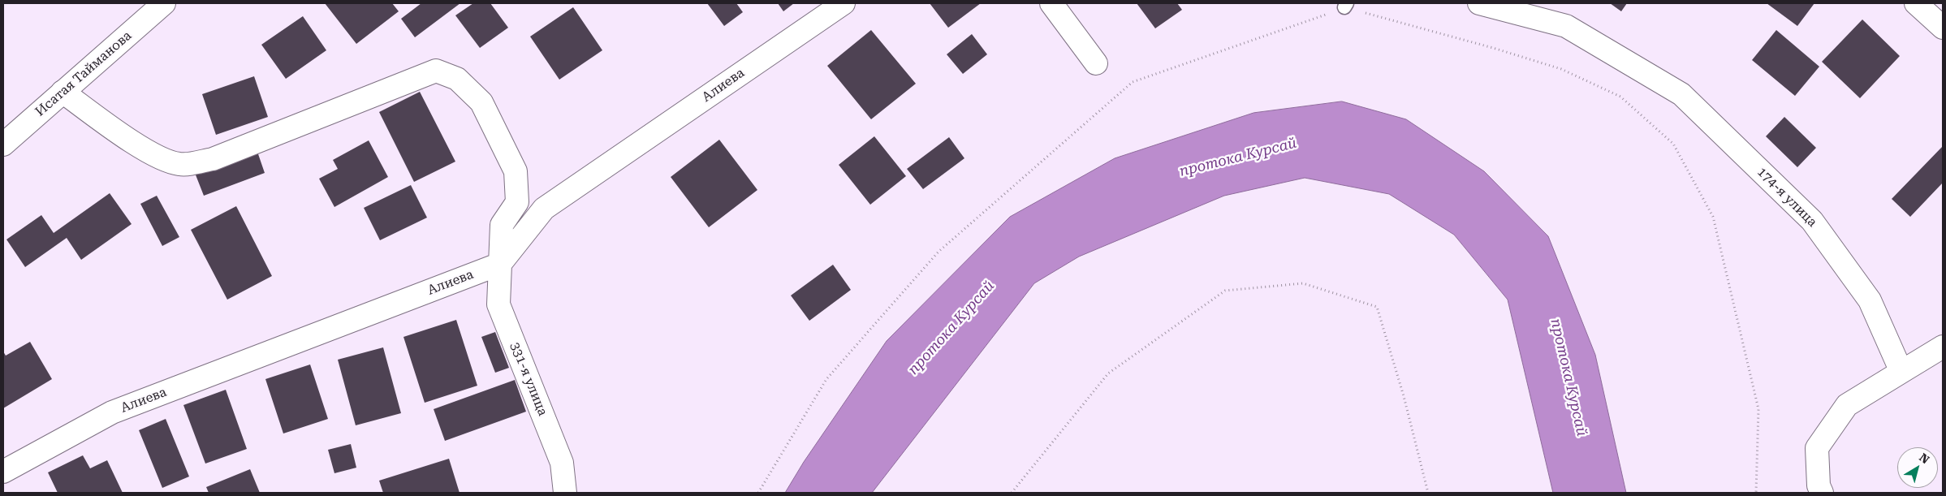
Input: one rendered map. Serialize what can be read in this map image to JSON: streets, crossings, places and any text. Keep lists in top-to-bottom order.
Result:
{
  "streets": {
    "street": [
      "Исатая Тайманова",
      "Алиева",
      "174-я улица",
      "331-я улица"
    ]
  },
  "crossings": [
    ["Исатая Тайманова", "331-я улица"],
    ["Алиева", "331-я улица"]
  ],
  "water": ["протока Курсай"],
  "north": "top right"
}
